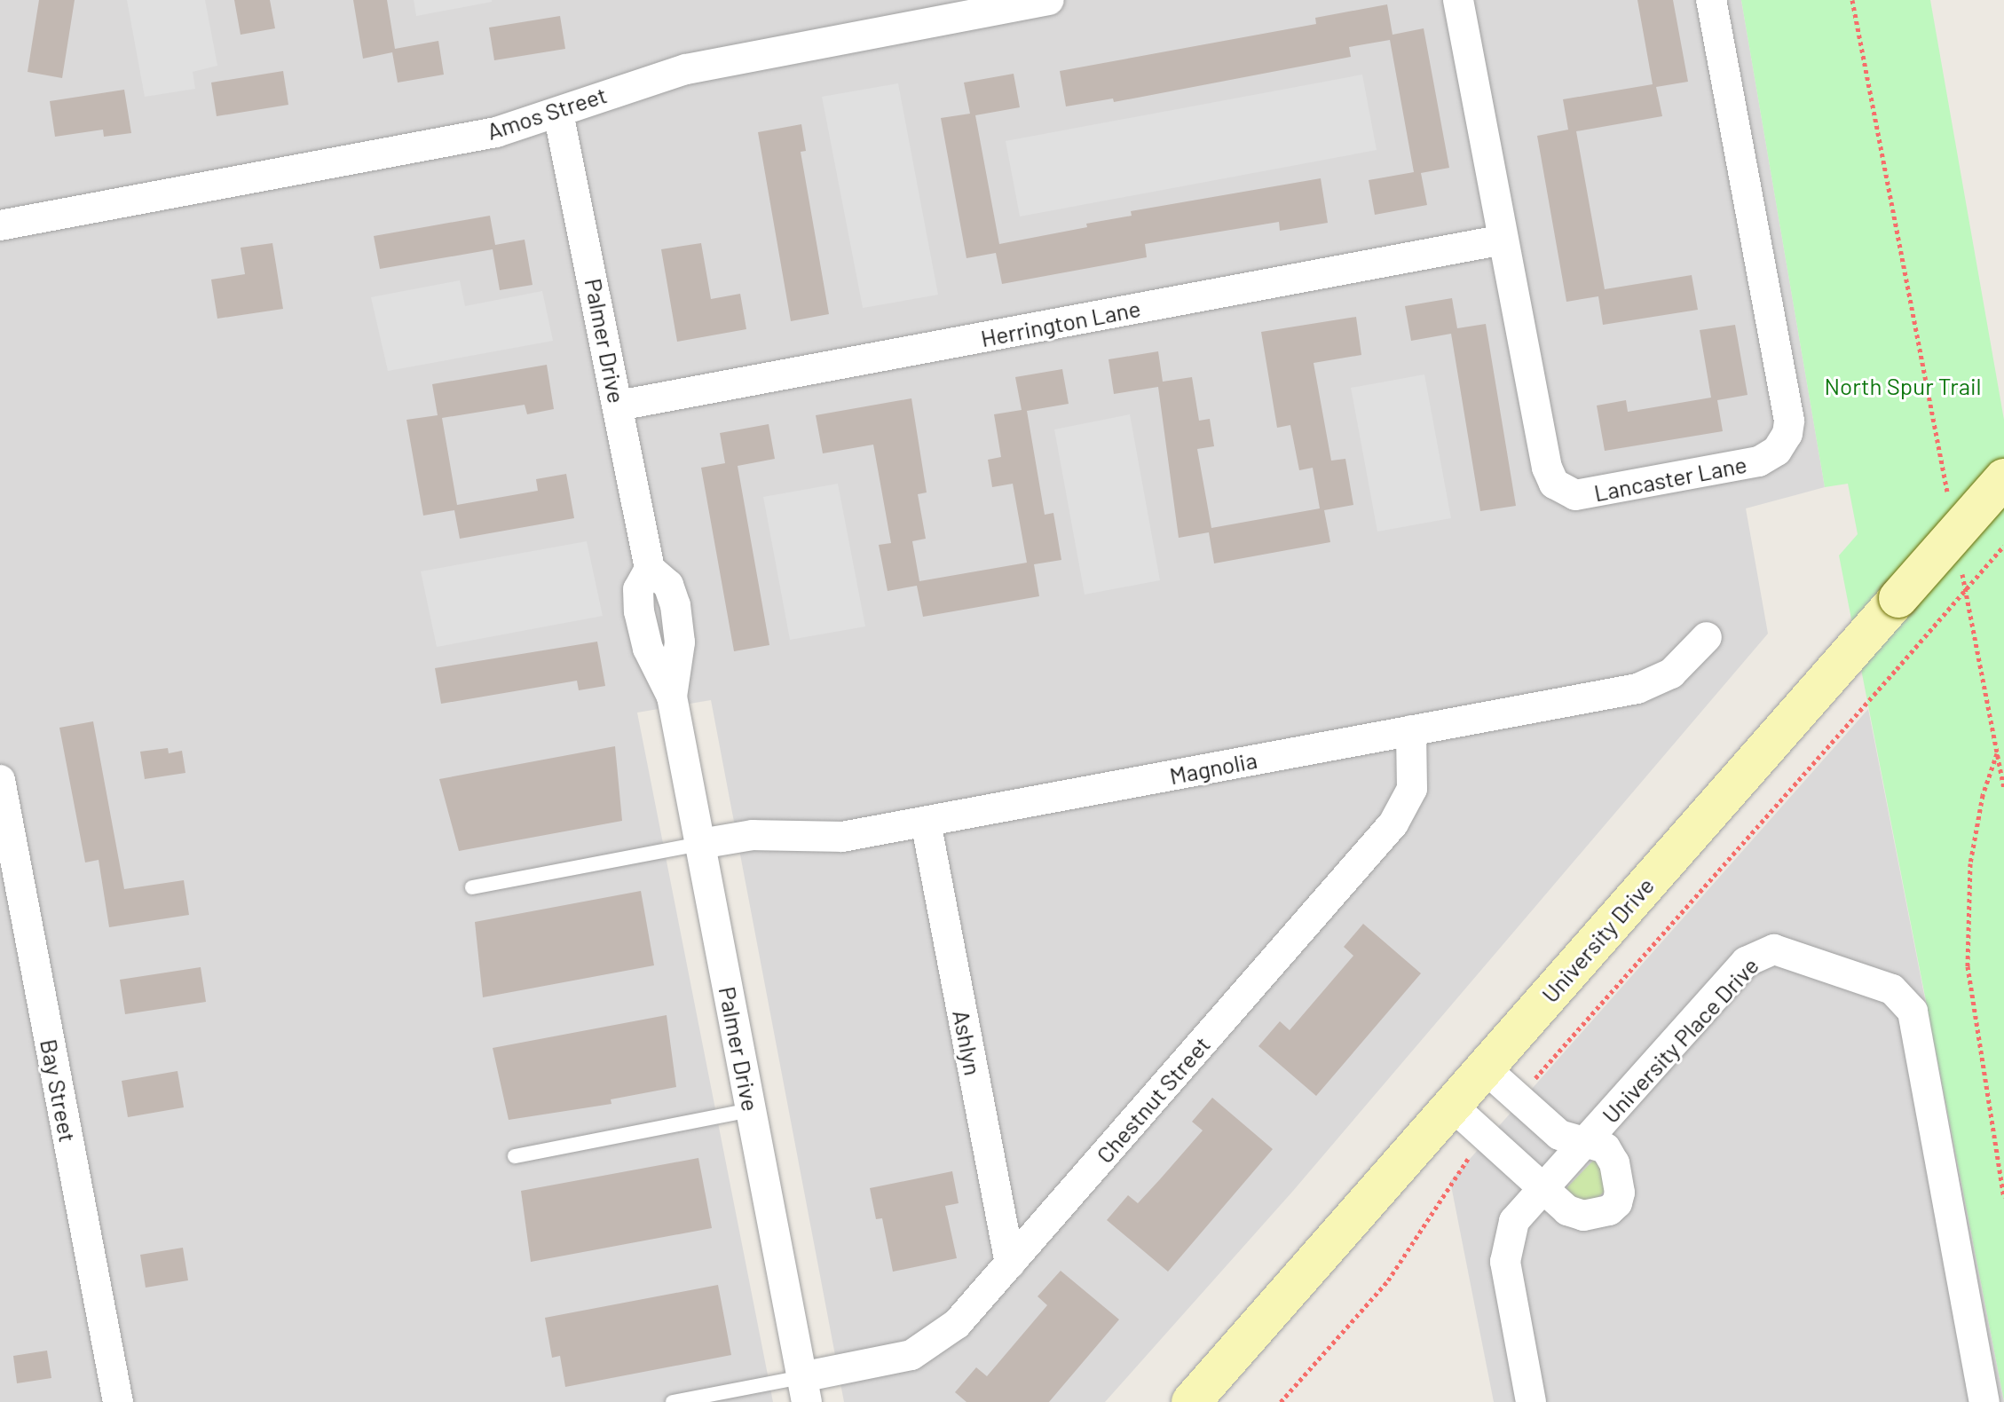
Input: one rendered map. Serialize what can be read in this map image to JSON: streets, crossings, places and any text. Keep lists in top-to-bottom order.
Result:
{
  "streets": {
    "main road": ["University Drive"],
    "street": [
      "Amos Street",
      "Herrington Lane",
      "Palmer Drive",
      "Lancaster Lane",
      "Magnolia",
      "University Place Drive",
      "Ashlyn",
      "Bay Street",
      "Chestnut Street"
    ]
  },
  "crossings": [
    ["Amos Street", "Palmer Drive"],
    ["Herrington Lane", "Palmer Drive"],
    ["Herrington Lane", "Lancaster Lane"],
    ["Palmer Drive", "Magnolia"],
    ["Palmer Drive", "Chestnut Street"],
    ["Magnolia", "Ashlyn"],
    ["Magnolia", "Chestnut Street"],
    ["Ashlyn", "Chestnut Street"]
  ],
  "parks": ["North Spur Trail"]
}
